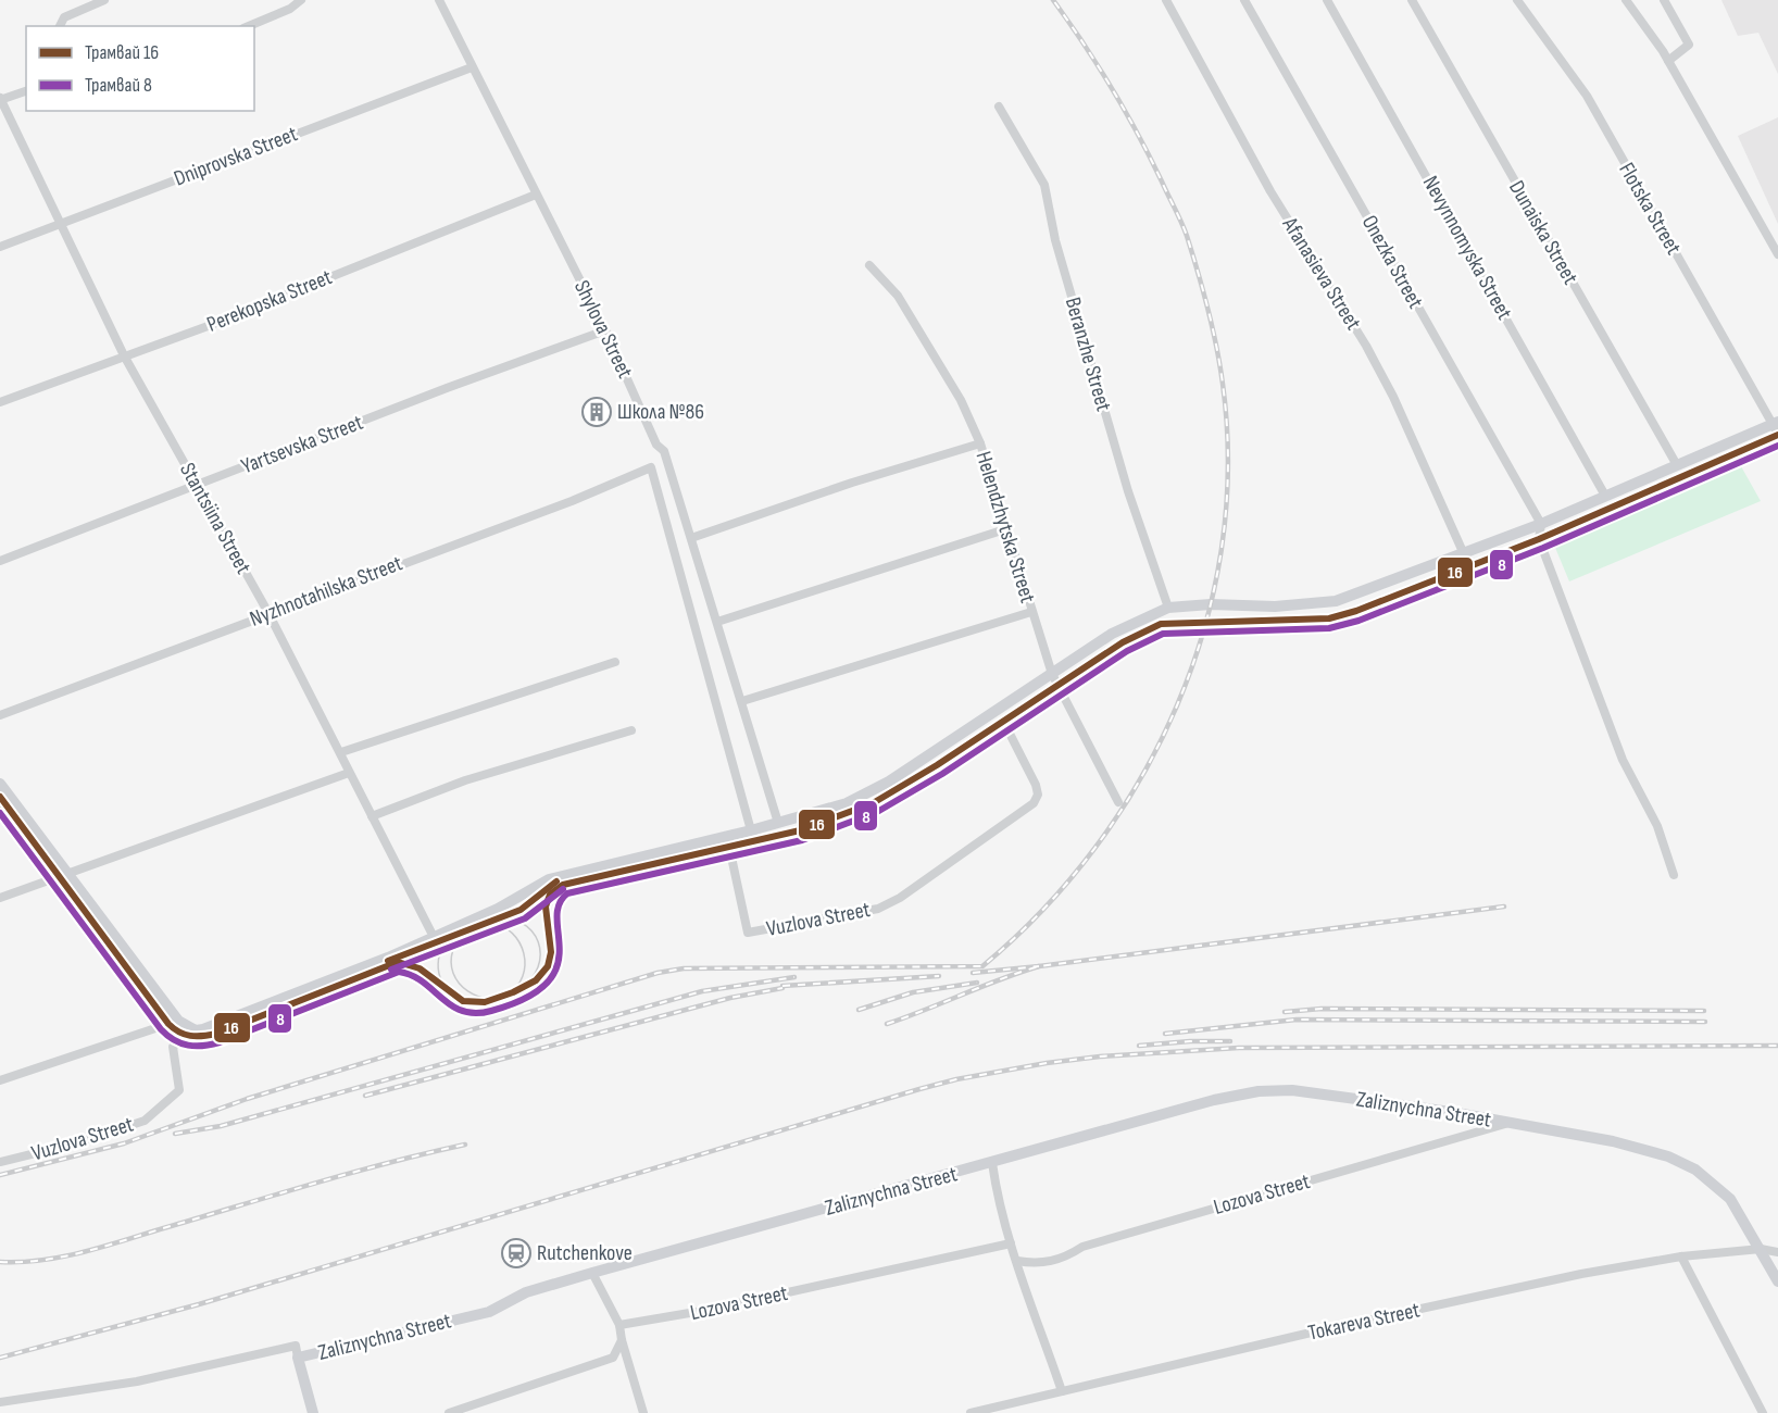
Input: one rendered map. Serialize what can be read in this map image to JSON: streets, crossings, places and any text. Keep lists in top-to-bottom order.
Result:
{
  "streets": {
    "street": [
      "Dniprovska Street",
      "Flotska Street",
      "Dunaiska Street",
      "Nevynnomyska Street",
      "Onezka Street",
      "Afanasieva Street",
      "Perekopska Street",
      "Shylova Street",
      "Beranzhe Street",
      "Yartsevska Street",
      "Stantsiina Street",
      "Helendzhytska Street",
      "Nyzhnotahilska Street",
      "Vuzlova Street",
      "Zaliznychna Street",
      "Lozova Street",
      "Tokareva Street"
    ]
  },
  "crossings": [
    ["Dniprovska Street", "Shylova Street"],
    ["Dniprovska Street", "Stantsiina Street"],
    ["Perekopska Street", "Shylova Street"],
    ["Perekopska Street", "Stantsiina Street"],
    ["Shylova Street", "Yartsevska Street"],
    ["Yartsevska Street", "Stantsiina Street"],
    ["Stantsiina Street", "Nyzhnotahilska Street"],
    ["Zaliznychna Street", "Lozova Street"],
    ["Zaliznychna Street", "Tokareva Street"]
  ],
  "places": {
    "building": ["Школа №86"],
    "station": ["Rutchenkove"]
  },
  "lines": ["tram line 16", "tram line 8"],
  "legend": ["Трамвай 16", "Трамвай 8"]
}
